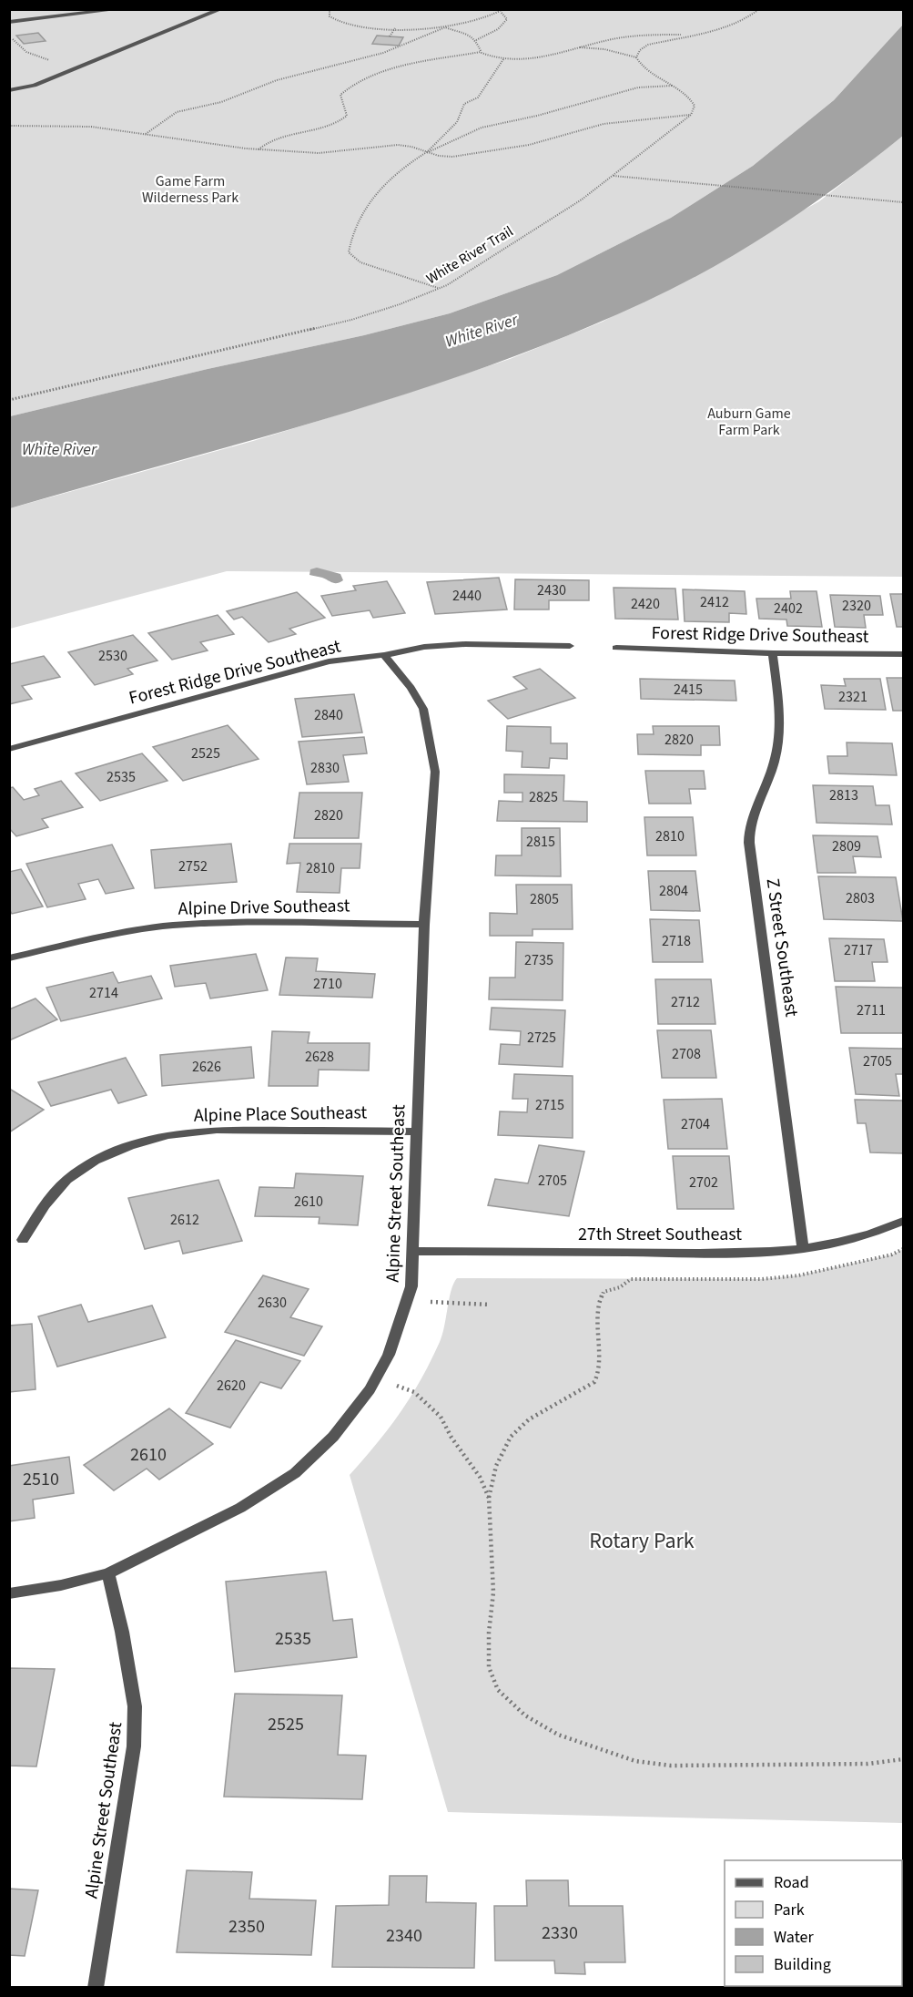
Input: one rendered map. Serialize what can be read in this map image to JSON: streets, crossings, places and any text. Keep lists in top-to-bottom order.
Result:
{
  "streets": {
    "street": [
      "Forest Ridge Drive Southeast",
      "Alpine Drive Southeast",
      "Z Street Southeast",
      "Alpine Place Southeast",
      "Alpine Street Southeast",
      "27th Street Southeast"
    ],
    "path": ["White River Trail"]
  },
  "crossings": [
    ["Forest Ridge Drive Southeast", "Z Street Southeast"],
    ["Forest Ridge Drive Southeast", "Alpine Street Southeast"],
    ["Alpine Drive Southeast", "Alpine Street Southeast"],
    ["Z Street Southeast", "27th Street Southeast"],
    ["Alpine Place Southeast", "Alpine Street Southeast"],
    ["Alpine Street Southeast", "27th Street Southeast"]
  ],
  "water": ["White River"],
  "parks": ["Game Farm Wilderness Park", "Auburn Game Farm Park", "Rotary Park"],
  "house_numbers": [
    "2430",
    "2440",
    "2412",
    "2420",
    "2320",
    "2402",
    "2530",
    "2415",
    "2321",
    "2840",
    "2820",
    "2525",
    "2830",
    "2535",
    "2813",
    "2825",
    "2820",
    "2810",
    "2815",
    "2809",
    "2752",
    "2810",
    "2804",
    "2803",
    "2805",
    "2718",
    "2717",
    "2735",
    "2710",
    "2714",
    "2712",
    "2711",
    "2725",
    "2708",
    "2628",
    "2705",
    "2626",
    "2715",
    "2704",
    "2705",
    "2702",
    "2610",
    "2612",
    "2630",
    "2620",
    "2610",
    "2510",
    "2535",
    "2525",
    "2350",
    "2330",
    "2340"
  ],
  "legend": [
    "Road",
    "Park",
    "Water",
    "Building"
  ]
}
